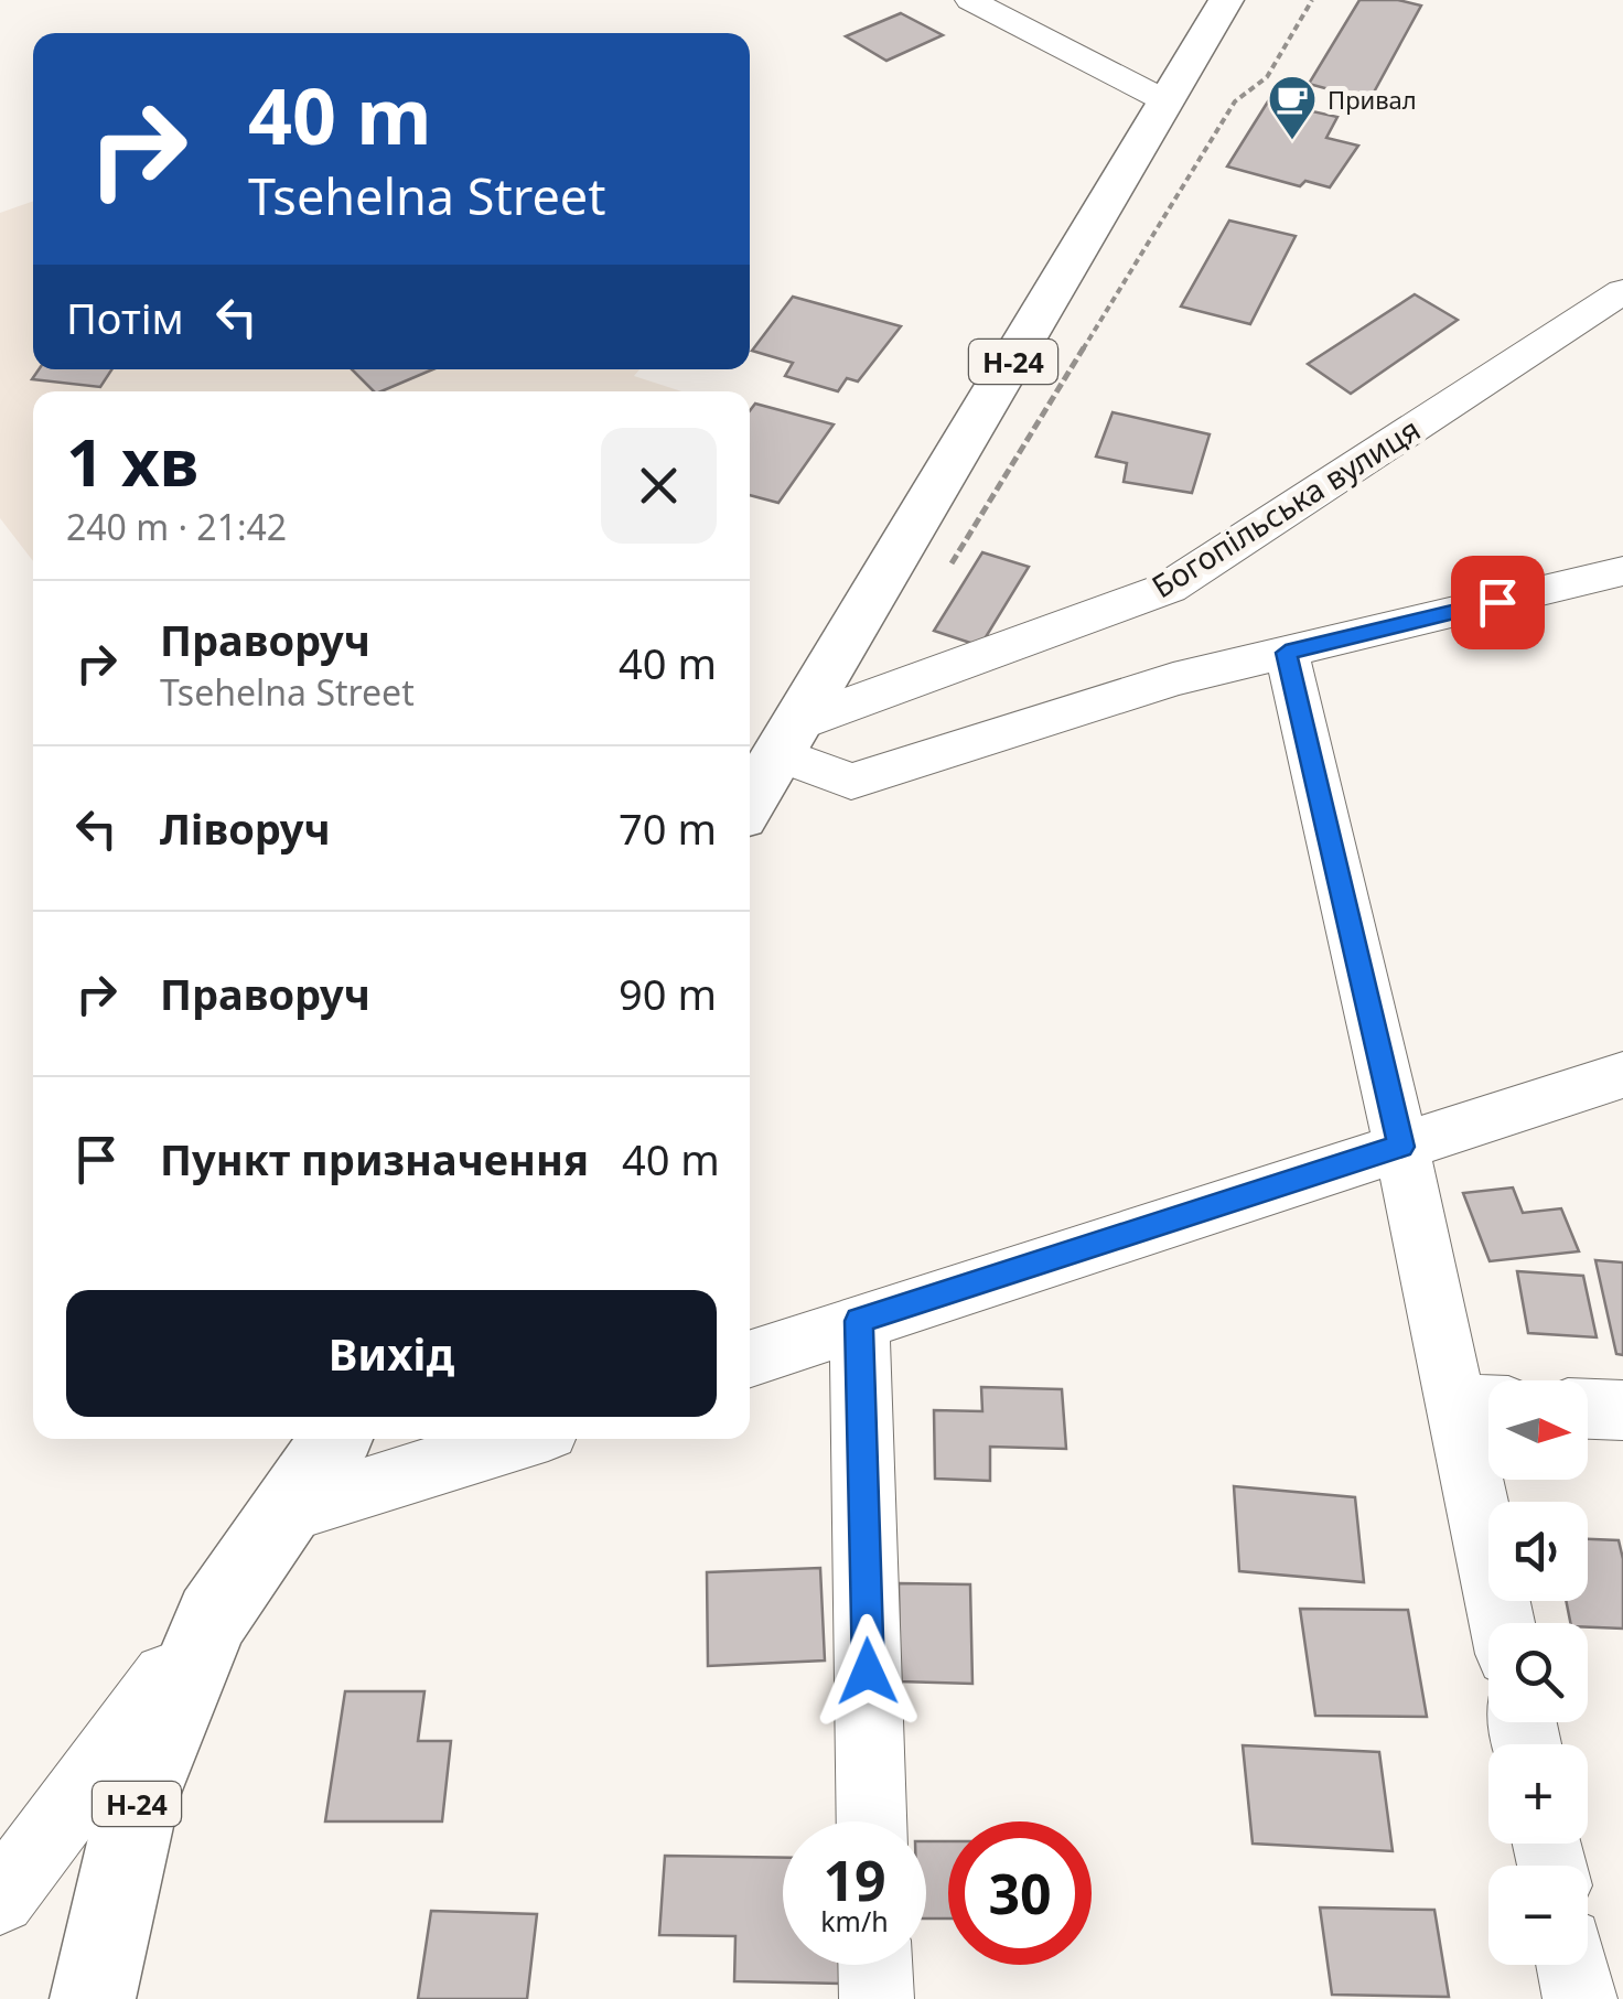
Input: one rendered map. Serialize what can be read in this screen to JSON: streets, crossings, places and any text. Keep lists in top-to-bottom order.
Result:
{
  "streets": {
    "main road": ["Н-24"],
    "street": ["Богопільська вулиця"]
  },
  "crossings": [
    ["Н-24", "Богопільська вулиця"]
  ],
  "places": {
    "cafe": ["Привал"]
  },
  "north": "right",
  "page": {
    "turn": ["40 m", "Tsehelna Street"],
    "then": "Потім",
    "heading": ["1 хв", "240 m · 21:42"],
    "list": [
      {
        "name": "Праворуч",
        "note": "Tsehelna Street",
        "value": "40 m"
      },
      {
        "name": "Ліворуч",
        "value": "70 m"
      },
      {
        "name": "Праворуч",
        "value": "90 m"
      },
      {
        "name": "Пункт призначення",
        "value": "40 m"
      }
    ],
    "buttons": "Вихід",
    "map_buttons": ["+", "−"],
    "speed": "19 km/h",
    "limit": "30"
  }
}
